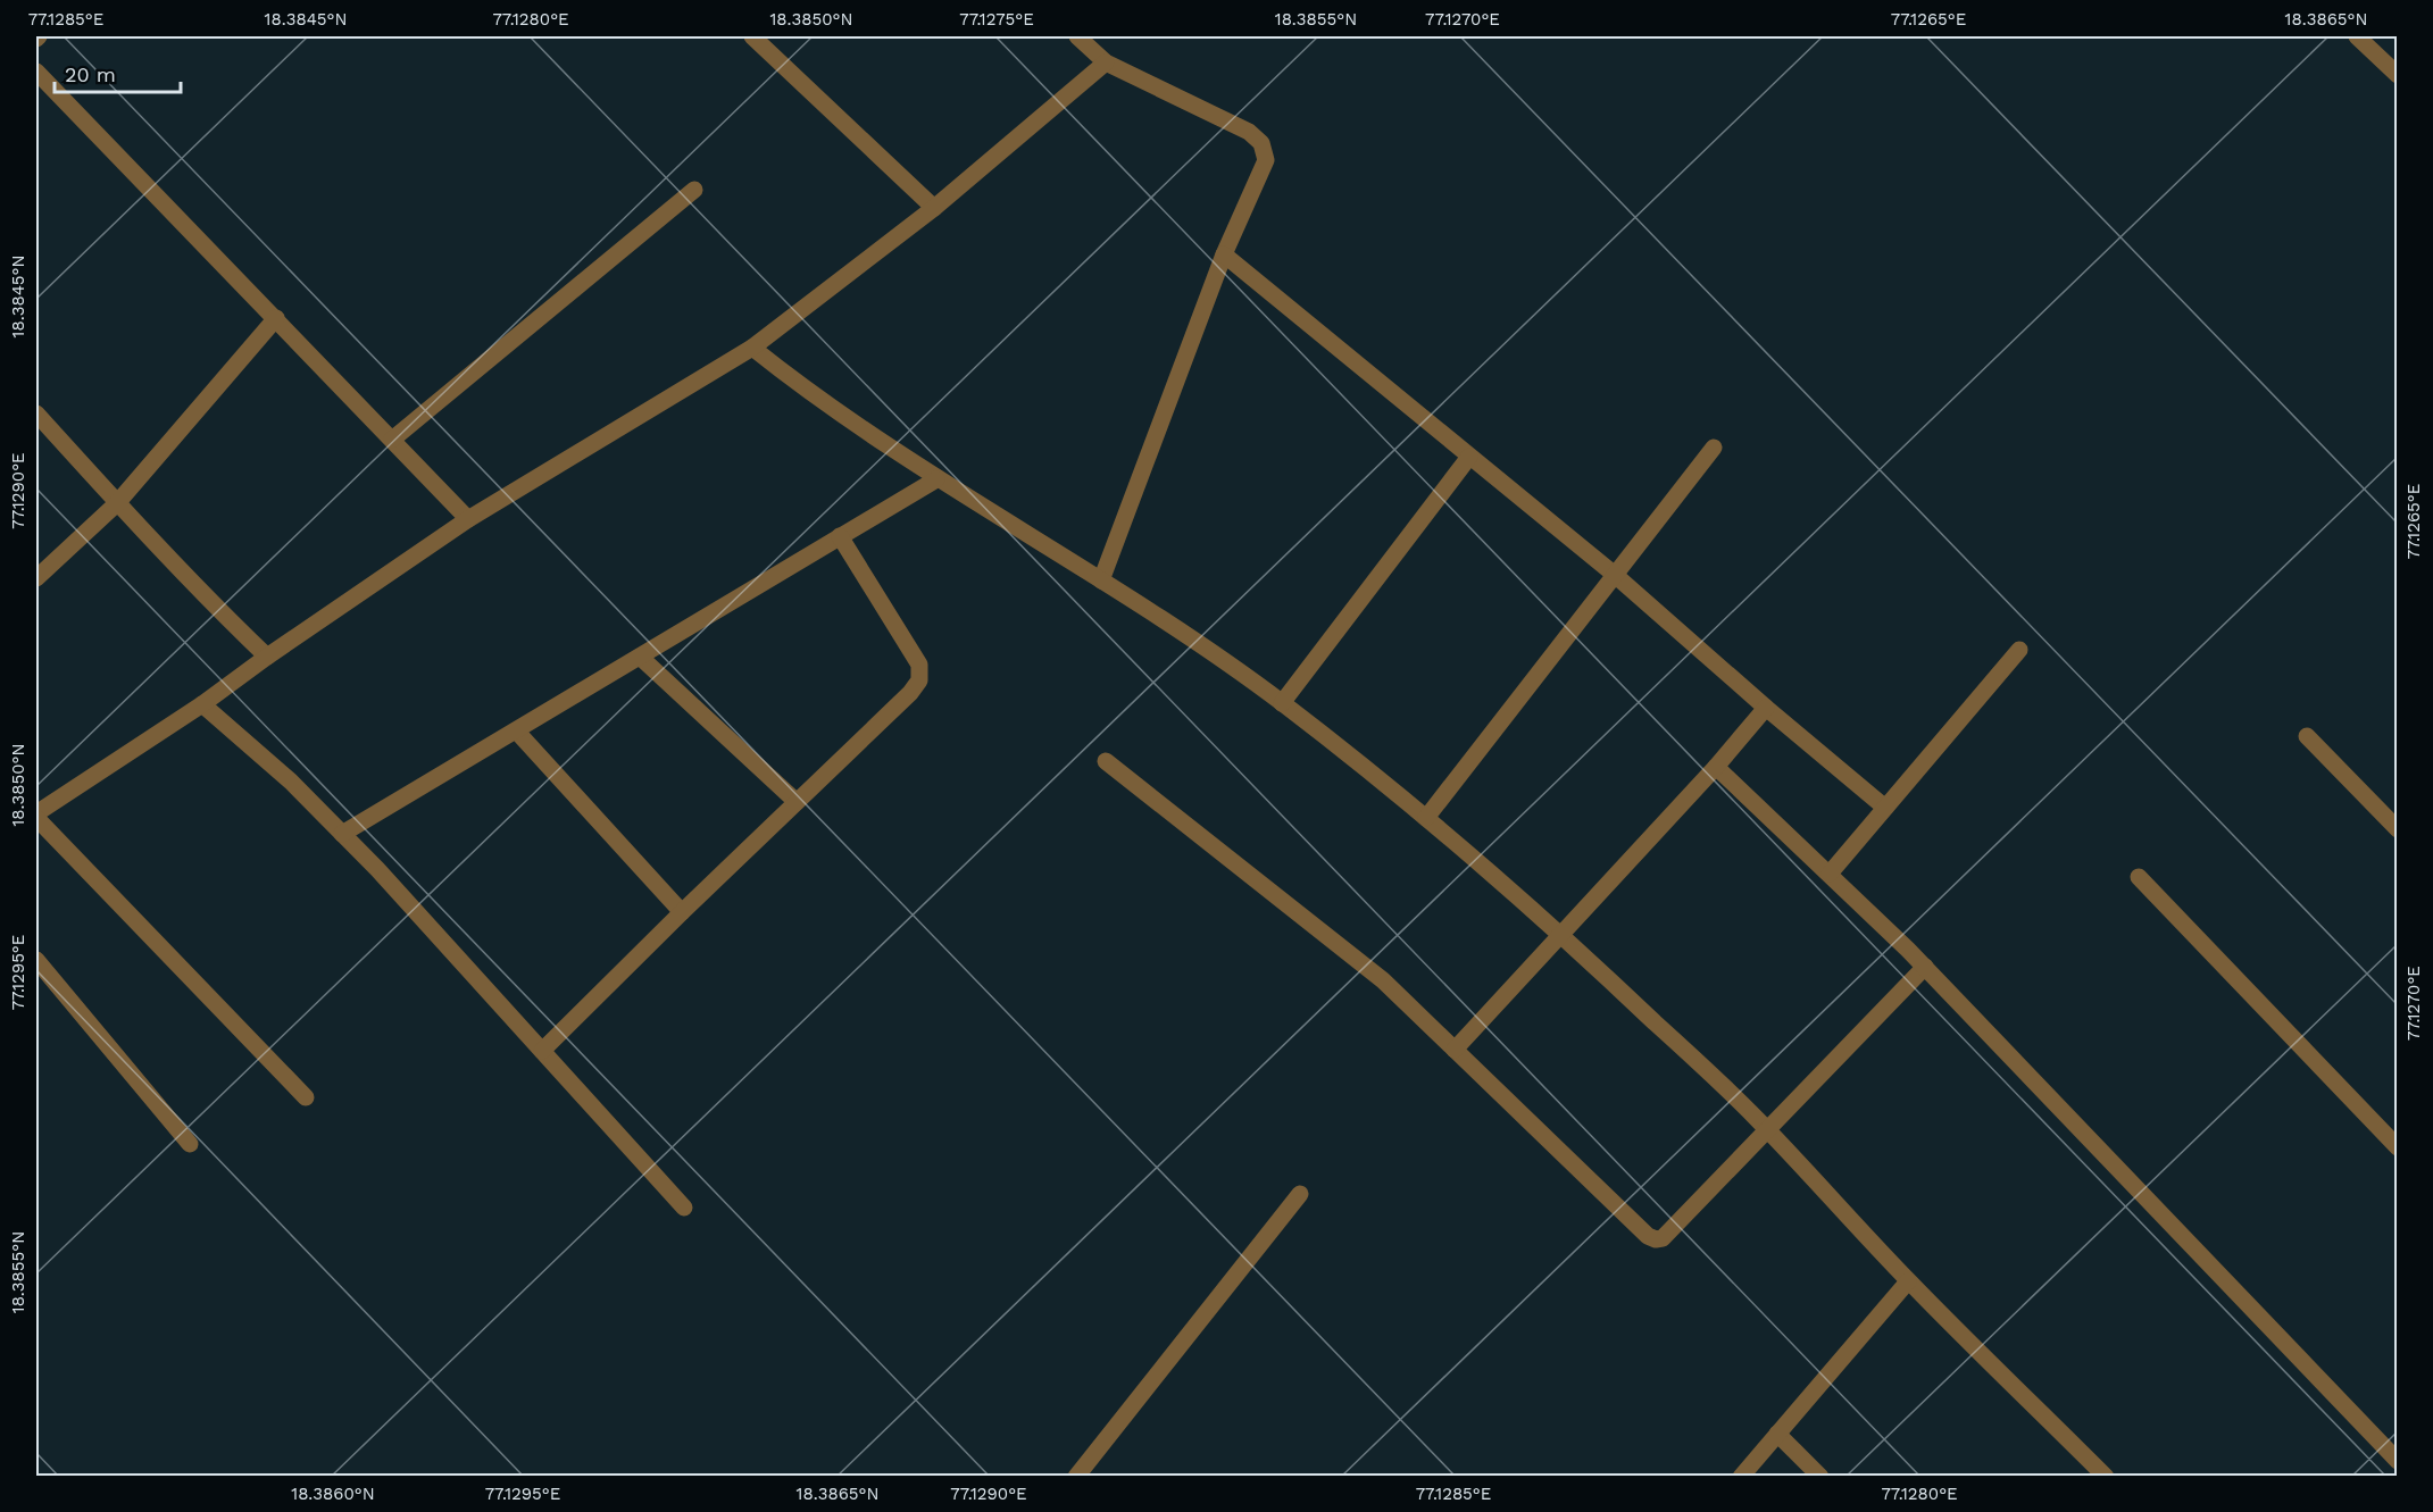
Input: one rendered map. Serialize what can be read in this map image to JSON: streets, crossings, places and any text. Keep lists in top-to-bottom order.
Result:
{
  "scale_bar": "20 m",
  "coordinates": [
    "77.1285°E",
    "18.3845°N",
    "77.1280°E",
    "18.3850°N",
    "77.1275°E",
    "18.3855°N",
    "77.1270°E",
    "77.1265°E",
    "18.3865°N",
    "77.1290°E",
    "77.1295°E",
    "18.3860°N"
  ]
}
